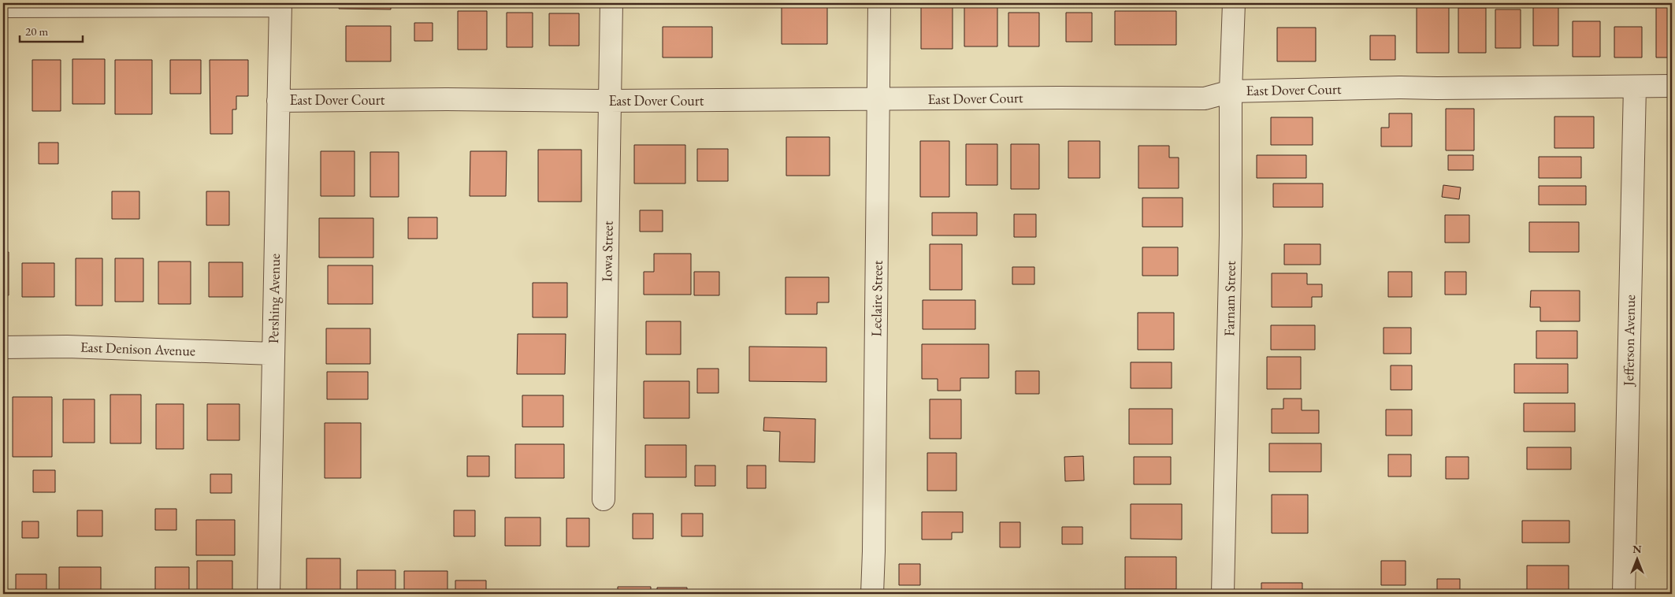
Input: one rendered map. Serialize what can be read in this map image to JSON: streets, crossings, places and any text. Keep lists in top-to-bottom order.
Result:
{
  "streets": {
    "street": [
      "East Dover Court",
      "Iowa Street",
      "Pershing Avenue",
      "Leclaire Street",
      "Farnam Street",
      "Jefferson Avenue",
      "East Denison Avenue"
    ]
  },
  "crossings": [
    ["East Dover Court", "Iowa Street"],
    ["East Dover Court", "Pershing Avenue"],
    ["East Dover Court", "Leclaire Street"],
    ["East Dover Court", "Farnam Street"],
    ["East Dover Court", "Jefferson Avenue"],
    ["Pershing Avenue", "East Denison Avenue"]
  ],
  "scale_bar": "20 m",
  "north": "top"
}
